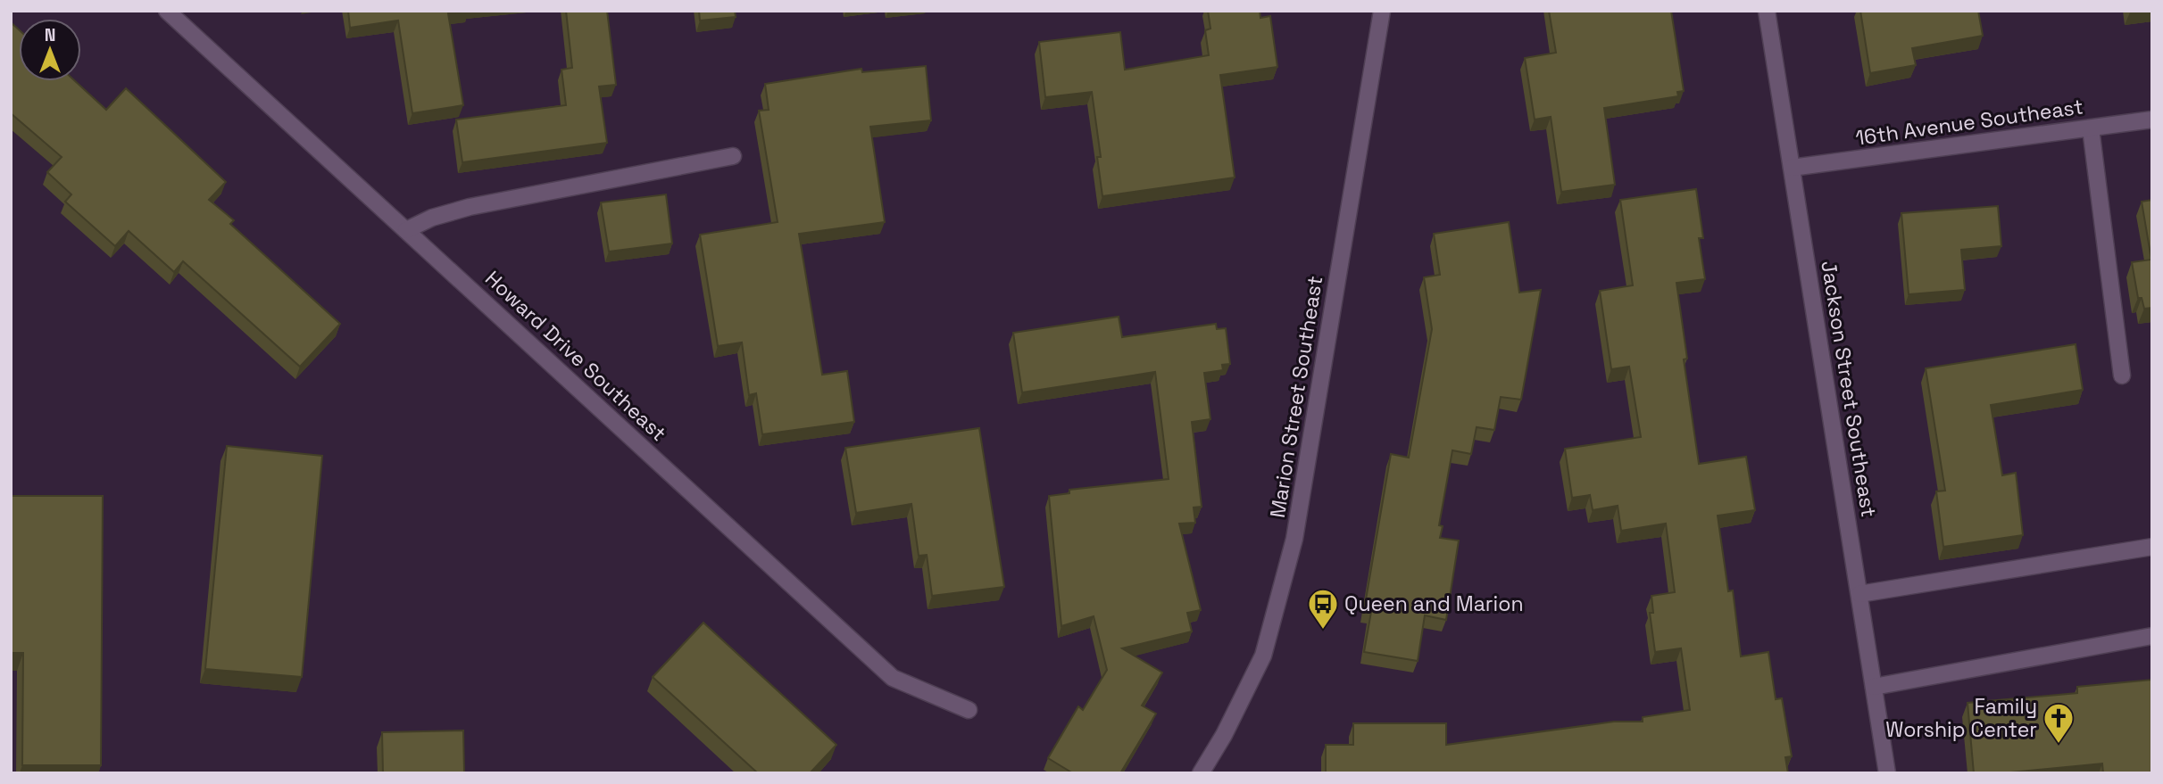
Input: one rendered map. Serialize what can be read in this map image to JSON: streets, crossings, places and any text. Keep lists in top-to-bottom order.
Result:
{
  "streets": {
    "street": [
      "16th Avenue Southeast",
      "Howard Drive Southeast",
      "Jackson Street Southeast",
      "Marion Street Southeast"
    ]
  },
  "crossings": [
    ["16th Avenue Southeast", "Jackson Street Southeast"]
  ],
  "places": {
    "bus stop": ["Queen and Marion"],
    "church": ["Family Worship Center"]
  },
  "north": "top"
}
